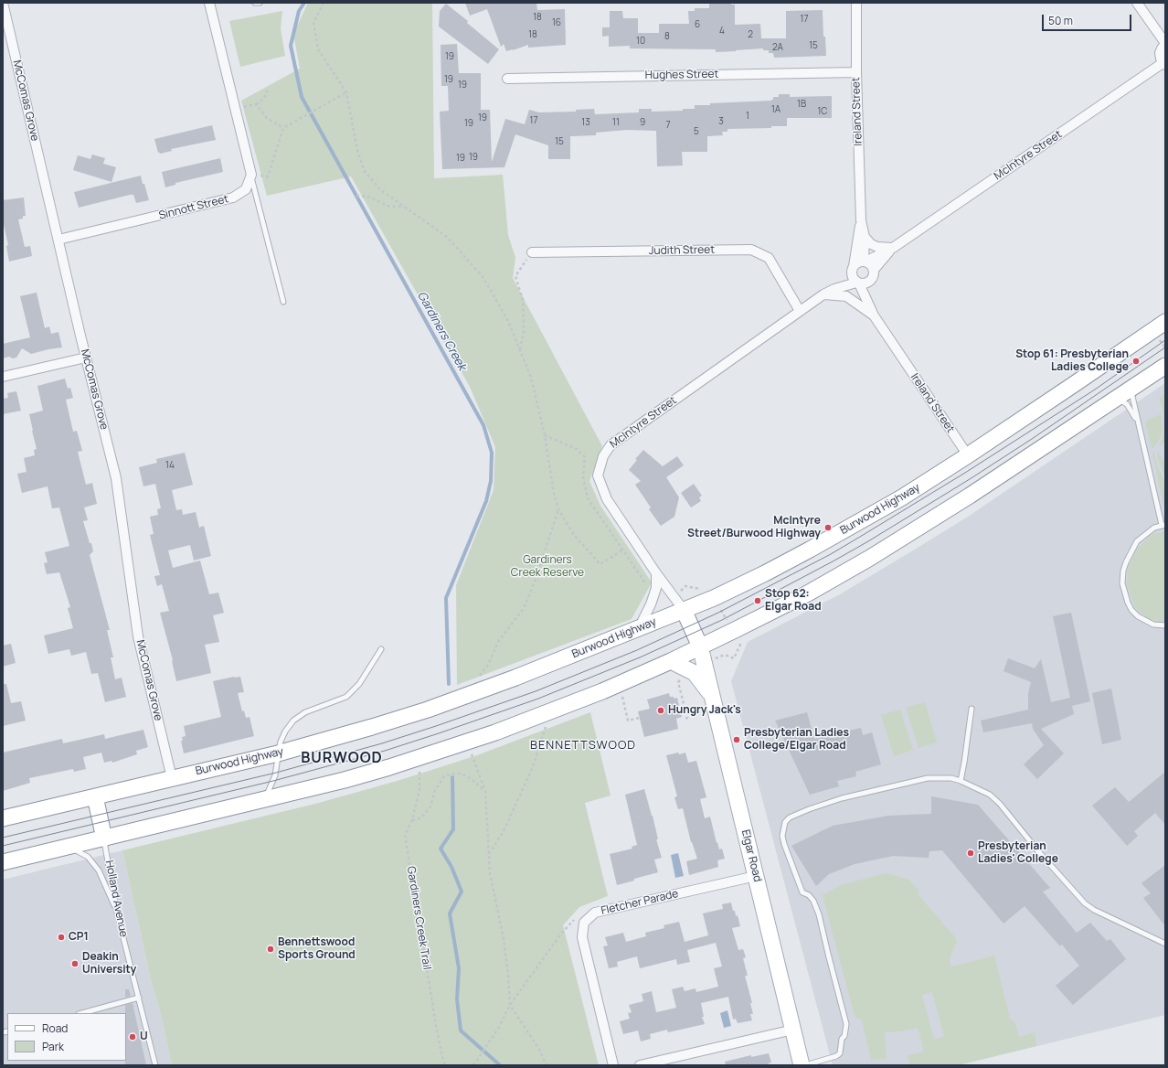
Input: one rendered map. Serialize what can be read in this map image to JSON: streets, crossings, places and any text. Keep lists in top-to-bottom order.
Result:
{
  "streets": {
    "main road": ["Burwood Highway", "Elgar Road"],
    "street": [
      "Hughes Street",
      "McComas Grove",
      "Ireland Street",
      "McIntyre Street",
      "Sinnott Street",
      "Judith Street",
      "Fletcher Parade"
    ],
    "lane": ["Holland Avenue"],
    "path": ["Gardiners Creek Trail"]
  },
  "crossings": [
    ["Hughes Street", "Ireland Street"],
    ["McComas Grove", "Sinnott Street"],
    ["McComas Grove", "Burwood Highway"],
    ["Ireland Street", "McIntyre Street"],
    ["Ireland Street", "Burwood Highway"],
    ["McIntyre Street", "Judith Street"],
    ["McIntyre Street", "Burwood Highway"],
    ["McIntyre Street", "Elgar Road"],
    ["Burwood Highway", "Elgar Road"],
    ["Elgar Road", "Fletcher Parade"]
  ],
  "districts": ["BENNETTSWOOD", "BURWOOD"],
  "water": ["Gardiners Creek"],
  "parks": ["Gardiners Creek Reserve"],
  "places": [
    "Stop 61: Presbyterian Ladies College",
    "McIntyre Street/Burwood Highway",
    "Stop 62: Elgar Road",
    "Hungry Jack's",
    "Presbyterian Ladies College/Elgar Road",
    "Presbyterian Ladies' College",
    "CP1",
    "Bennettswood Sports Ground",
    "Deakin University",
    "U"
  ],
  "house_numbers": [
    "18",
    "17",
    "16",
    "6",
    "4",
    "18",
    "2",
    "8",
    "10",
    "15",
    "2A",
    "19",
    "19",
    "19",
    "1B",
    "1A",
    "1C",
    "1",
    "19",
    "17",
    "3",
    "13",
    "11",
    "9",
    "19",
    "7",
    "5",
    "15",
    "19",
    "19",
    "14"
  ],
  "legend": ["Road", "Park"],
  "scale_bar": "50 m"
}
